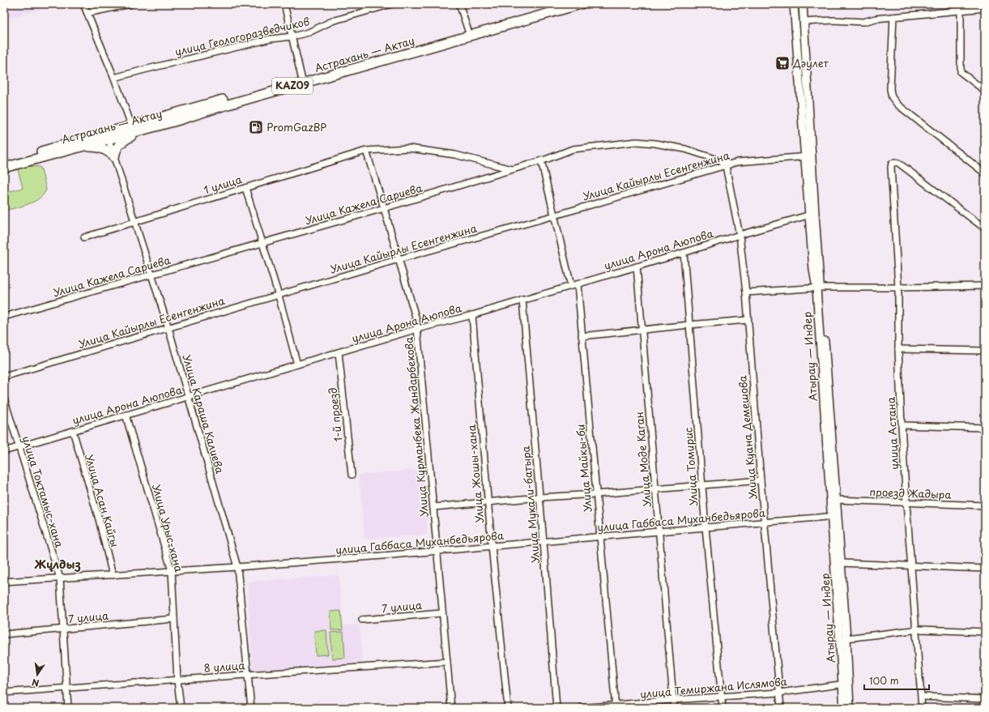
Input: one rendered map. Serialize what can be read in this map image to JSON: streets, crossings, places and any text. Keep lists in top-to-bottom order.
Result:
{
  "streets": {
    "highway": ["Астрахань — Актау", "KAZ09"],
    "main road": ["Атырау — Индер"],
    "street": [
      "улица Геологоразведчиков",
      "Улица Кайырлы Есенгенжина",
      "1 улица",
      "Улица Кажела Сариева",
      "улица Арона Аюпова",
      "Улица Караша Калиева",
      "1-й проезд",
      "Улица Курманбека Жандарбекова",
      "улица Астана",
      "Улица Куана Демешова",
      "Улица Моде Каган",
      "Улица Томирис",
      "Улица Майкы-би",
      "Улица Жошы-хана",
      "улица Токтамыс-хана",
      "проезд Жадыра",
      "Улица Асан Кайгы",
      "Улица Мукали-батыра",
      "улица Габбаса Муханбедьярова",
      "Улица Урыс-хана",
      "7 улица",
      "8 улица",
      "улица Темиржана Ислямова"
    ]
  },
  "crossings": [
    ["Астрахань — Актау", "Улица Караша Калиева"],
    ["Улица Кайырлы Есенгенжина", "Улица Кажела Сариева"],
    ["Улица Кайырлы Есенгенжина", "Атырау — Индер"],
    ["Улица Кайырлы Есенгенжина", "Улица Караша Калиева"],
    ["Улица Кайырлы Есенгенжина", "Улица Курманбека Жандарбекова"],
    ["Улица Кайырлы Есенгенжина", "Улица Куана Демешова"],
    ["1 улица", "Улица Кажела Сариева"],
    ["1 улица", "Улица Караша Калиева"],
    ["1 улица", "Улица Курманбека Жандарбекова"],
    ["Улица Кажела Сариева", "Улица Караша Калиева"],
    ["Улица Кажела Сариева", "Улица Курманбека Жандарбекова"],
    ["Улица Кажела Сариева", "Улица Куана Демешова"],
    ["улица Арона Аюпова", "Атырау — Индер"],
    ["улица Арона Аюпова", "Улица Караша Калиева"],
    ["улица Арона Аюпова", "1-й проезд"],
    ["улица Арона Аюпова", "Улица Курманбека Жандарбекова"],
    ["улица Арона Аюпова", "Улица Куана Демешова"],
    ["улица Арона Аюпова", "Улица Моде Каган"],
    ["улица Арона Аюпова", "Улица Томирис"],
    ["улица Арона Аюпова", "Улица Майкы-би"],
    ["улица Арона Аюпова", "Улица Жошы-хана"],
    ["улица Арона Аюпова", "улица Токтамыс-хана"],
    ["улица Арона Аюпова", "Улица Асан Кайгы"],
    ["улица Арона Аюпова", "Улица Мукали-батыра"],
    ["улица Арона Аюпова", "Улица Урыс-хана"],
    ["Атырау — Индер", "проезд Жадыра"],
    ["Атырау — Индер", "улица Габбаса Муханбедьярова"],
    ["Атырау — Индер", "улица Темиржана Ислямова"],
    ["Улица Караша Калиева", "улица Габбаса Муханбедьярова"],
    ["Улица Караша Калиева", "8 улица"],
    ["Улица Курманбека Жандарбекова", "улица Габбаса Муханбедьярова"],
    ["Улица Курманбека Жандарбекова", "7 улица"],
    ["Улица Курманбека Жандарбекова", "8 улица"],
    ["улица Астана", "проезд Жадыра"],
    ["Улица Куана Демешова", "улица Габбаса Муханбедьярова"],
    ["Улица Куана Демешова", "улица Темиржана Ислямова"],
    ["Улица Моде Каган", "улица Габбаса Муханбедьярова"],
    ["Улица Моде Каган", "улица Темиржана Ислямова"],
    ["Улица Томирис", "улица Габбаса Муханбедьярова"],
    ["Улица Томирис", "улица Темиржана Ислямова"],
    ["Улица Майкы-би", "улица Габбаса Муханбедьярова"],
    ["Улица Майкы-би", "улица Темиржана Ислямова"],
    ["Улица Жошы-хана", "улица Габбаса Муханбедьярова"],
    ["улица Токтамыс-хана", "улица Габбаса Муханбедьярова"],
    ["улица Токтамыс-хана", "7 улица"],
    ["улица Токтамыс-хана", "8 улица"],
    ["Улица Асан Кайгы", "улица Габбаса Муханбедьярова"],
    ["Улица Мукали-батыра", "улица Габбаса Муханбедьярова"],
    ["улица Габбаса Муханбедьярова", "Улица Урыс-хана"],
    ["Улица Урыс-хана", "7 улица"],
    ["Улица Урыс-хана", "8 улица"]
  ],
  "districts": ["Жұлдыз"],
  "places": {
    "supermarket": ["Дәулет"],
    "fuel station": ["PromGazBP"]
  },
  "scale_bar": "100 m",
  "north": "bottom"
}
